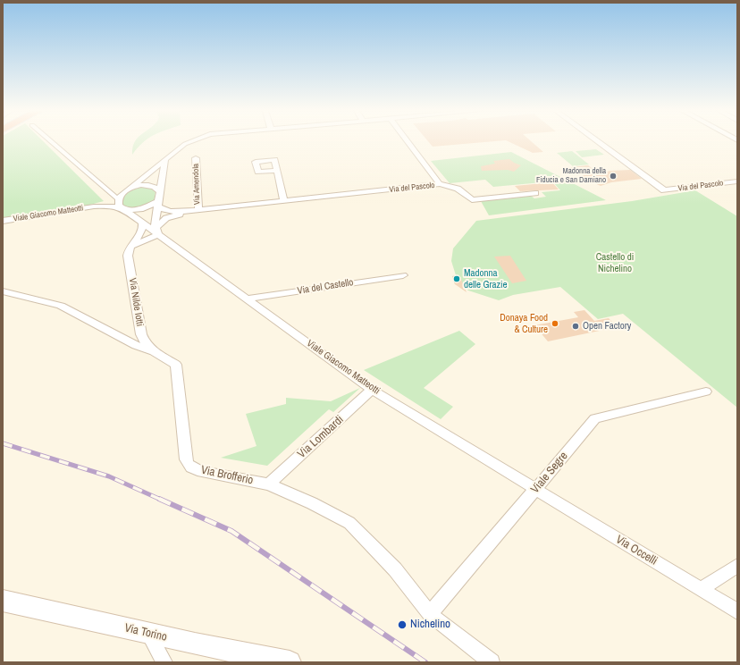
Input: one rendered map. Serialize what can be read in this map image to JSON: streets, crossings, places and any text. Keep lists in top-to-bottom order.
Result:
{
  "streets": {
    "main road": ["Via Torino"],
    "street": [
      "Via Amendola",
      "Via del Pascolo",
      "Viale Giacomo Matteotti",
      "Via del Castello",
      "Via Nilde Iotti",
      "Via Lombardi",
      "Viale Segre",
      "Via Brofferio",
      "Via Occelli"
    ]
  },
  "crossings": [
    ["Via Amendola", "Via del Pascolo"],
    ["Via del Pascolo", "Viale Giacomo Matteotti"],
    ["Via del Pascolo", "Via Nilde Iotti"],
    ["Viale Giacomo Matteotti", "Via del Castello"],
    ["Viale Giacomo Matteotti", "Via Lombardi"],
    ["Viale Giacomo Matteotti", "Viale Segre"],
    ["Viale Giacomo Matteotti", "Via Occelli"],
    ["Via Nilde Iotti", "Via Brofferio"],
    ["Via Lombardi", "Via Brofferio"],
    ["Viale Segre", "Via Brofferio"],
    ["Viale Segre", "Via Occelli"]
  ],
  "parks": ["Castello di Nichelino"],
  "places": [
    "Madonna della Fiducia e San Damiano",
    "Madonna delle Grazie",
    "Donaya Food & Culture",
    "Open Factory",
    "Nichelino"
  ]
}
